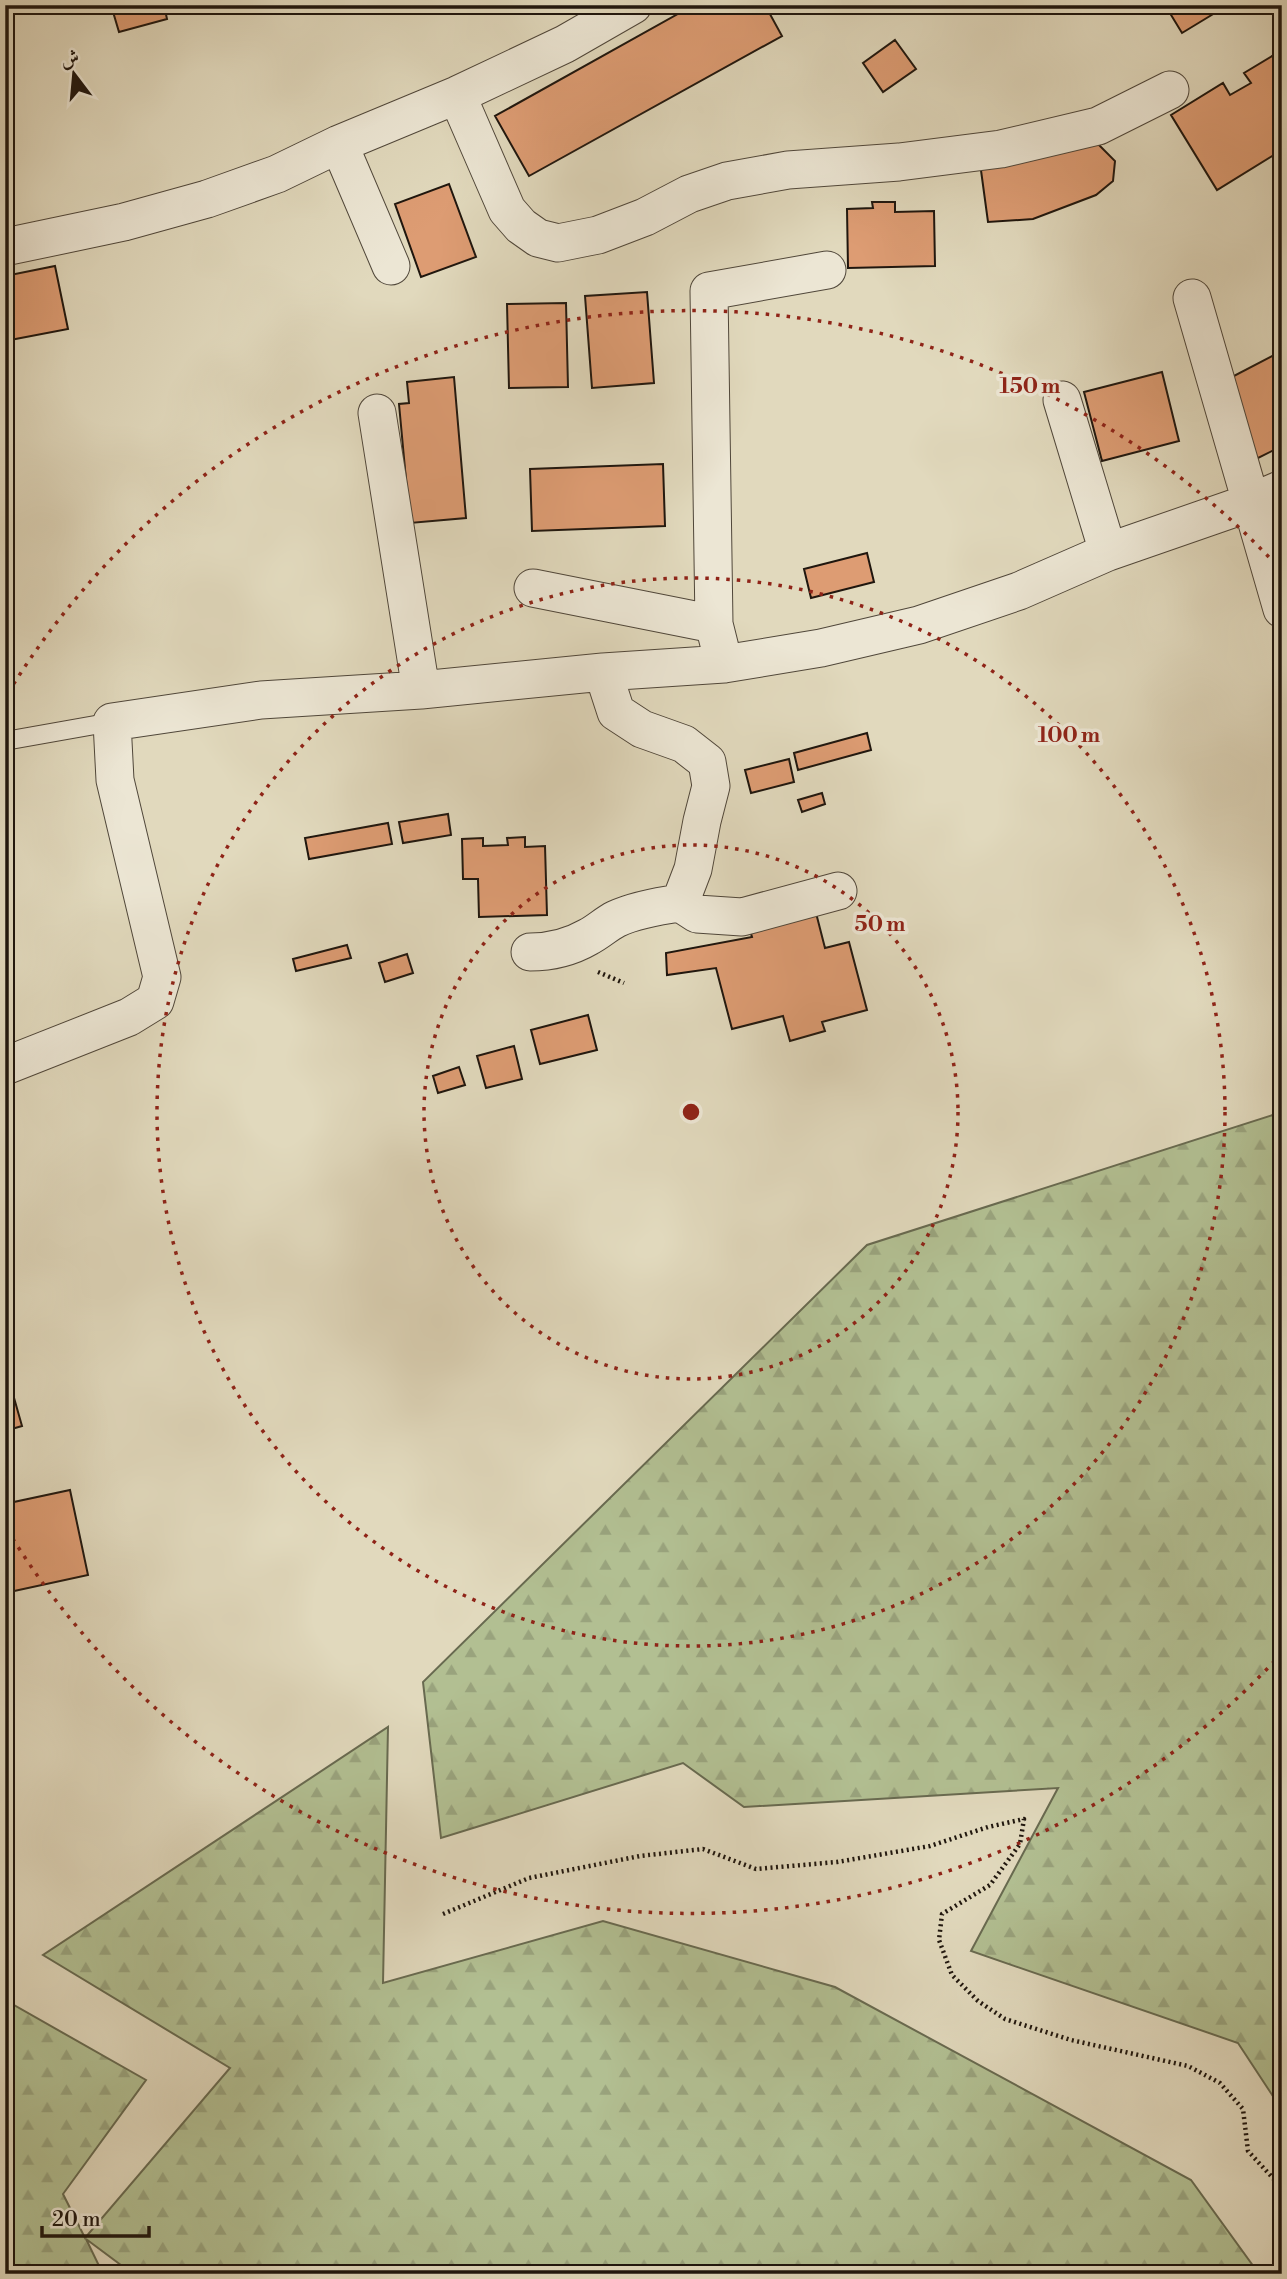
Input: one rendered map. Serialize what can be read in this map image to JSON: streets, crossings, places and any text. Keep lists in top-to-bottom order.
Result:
{
  "scale_bar": "20 m",
  "north": "top",
  "rings": ["150 m", "100 m", "50 m"]
}
